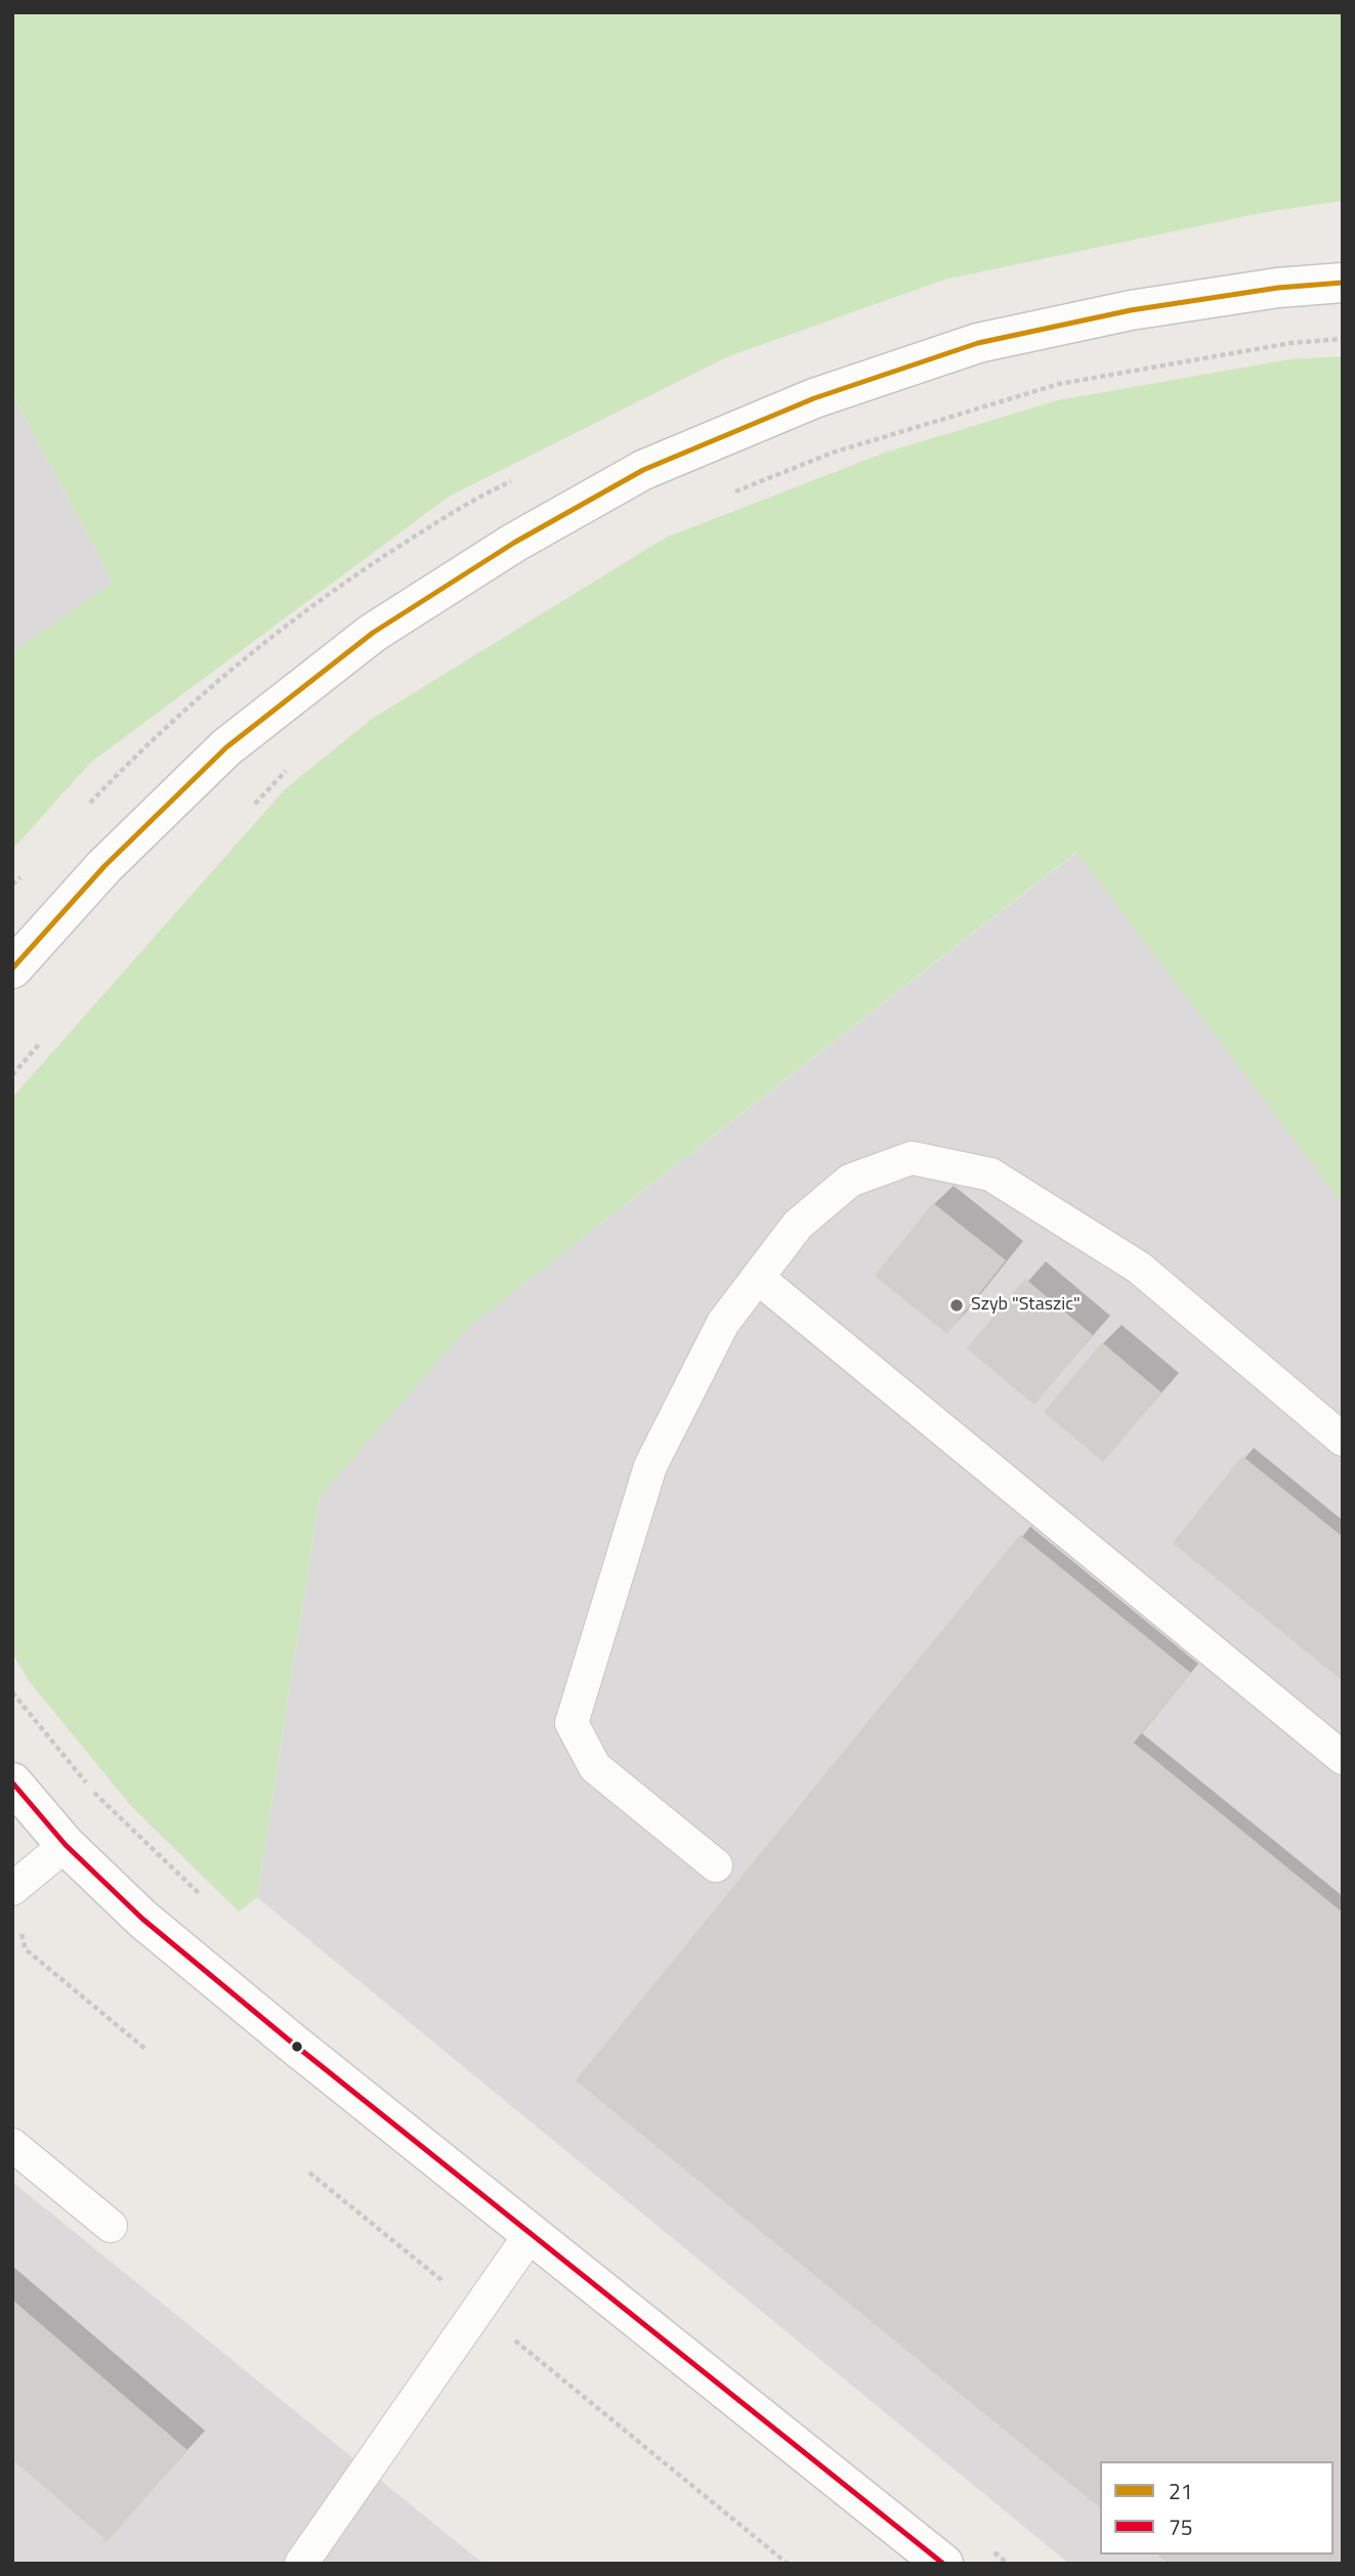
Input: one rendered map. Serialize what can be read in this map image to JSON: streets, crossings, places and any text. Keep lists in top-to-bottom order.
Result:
{
  "places": ["Szyb \"Staszic\""],
  "lines": ["transit line 21", "transit line 75"],
  "legend": ["21", "75"]
}
